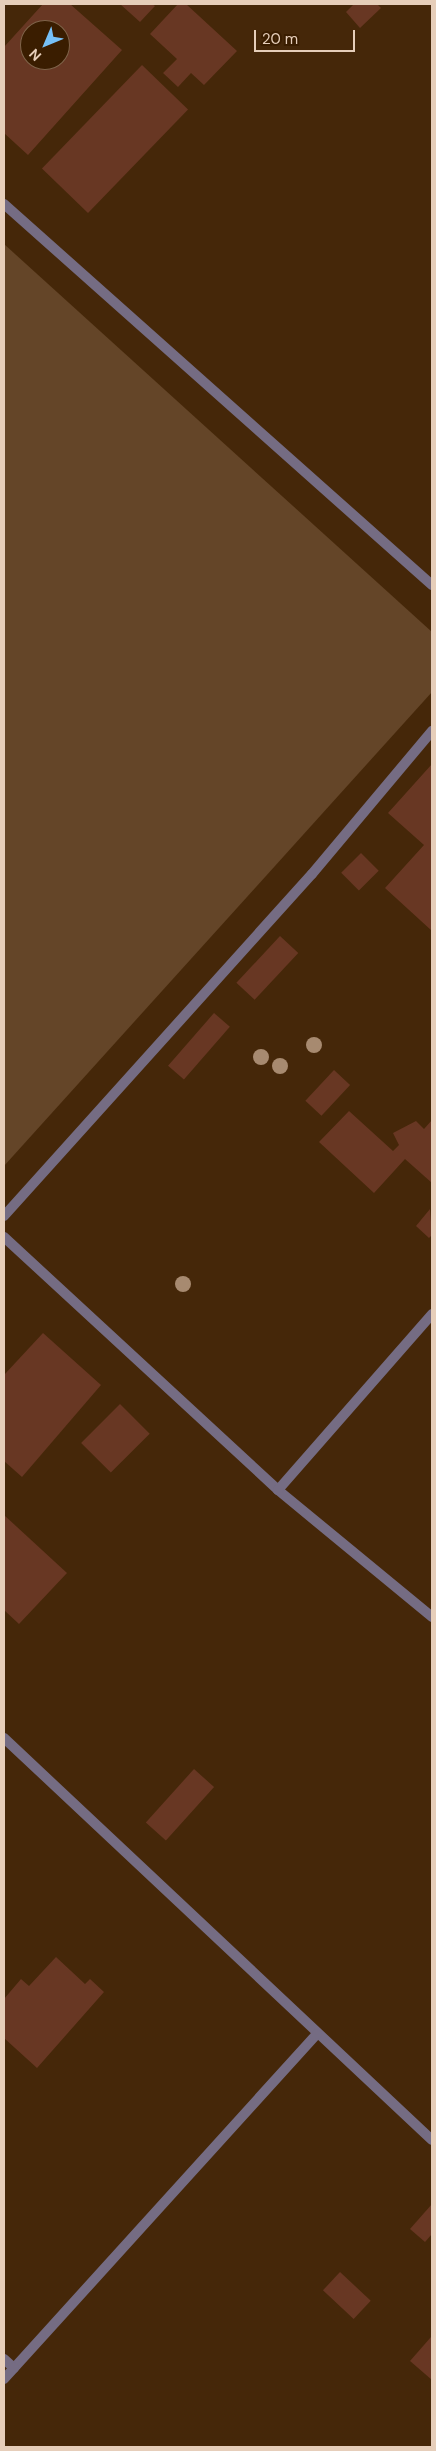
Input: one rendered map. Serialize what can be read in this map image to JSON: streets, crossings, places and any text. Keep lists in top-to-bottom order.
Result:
{
  "scale_bar": "20 m",
  "north": "bottom left"
}
